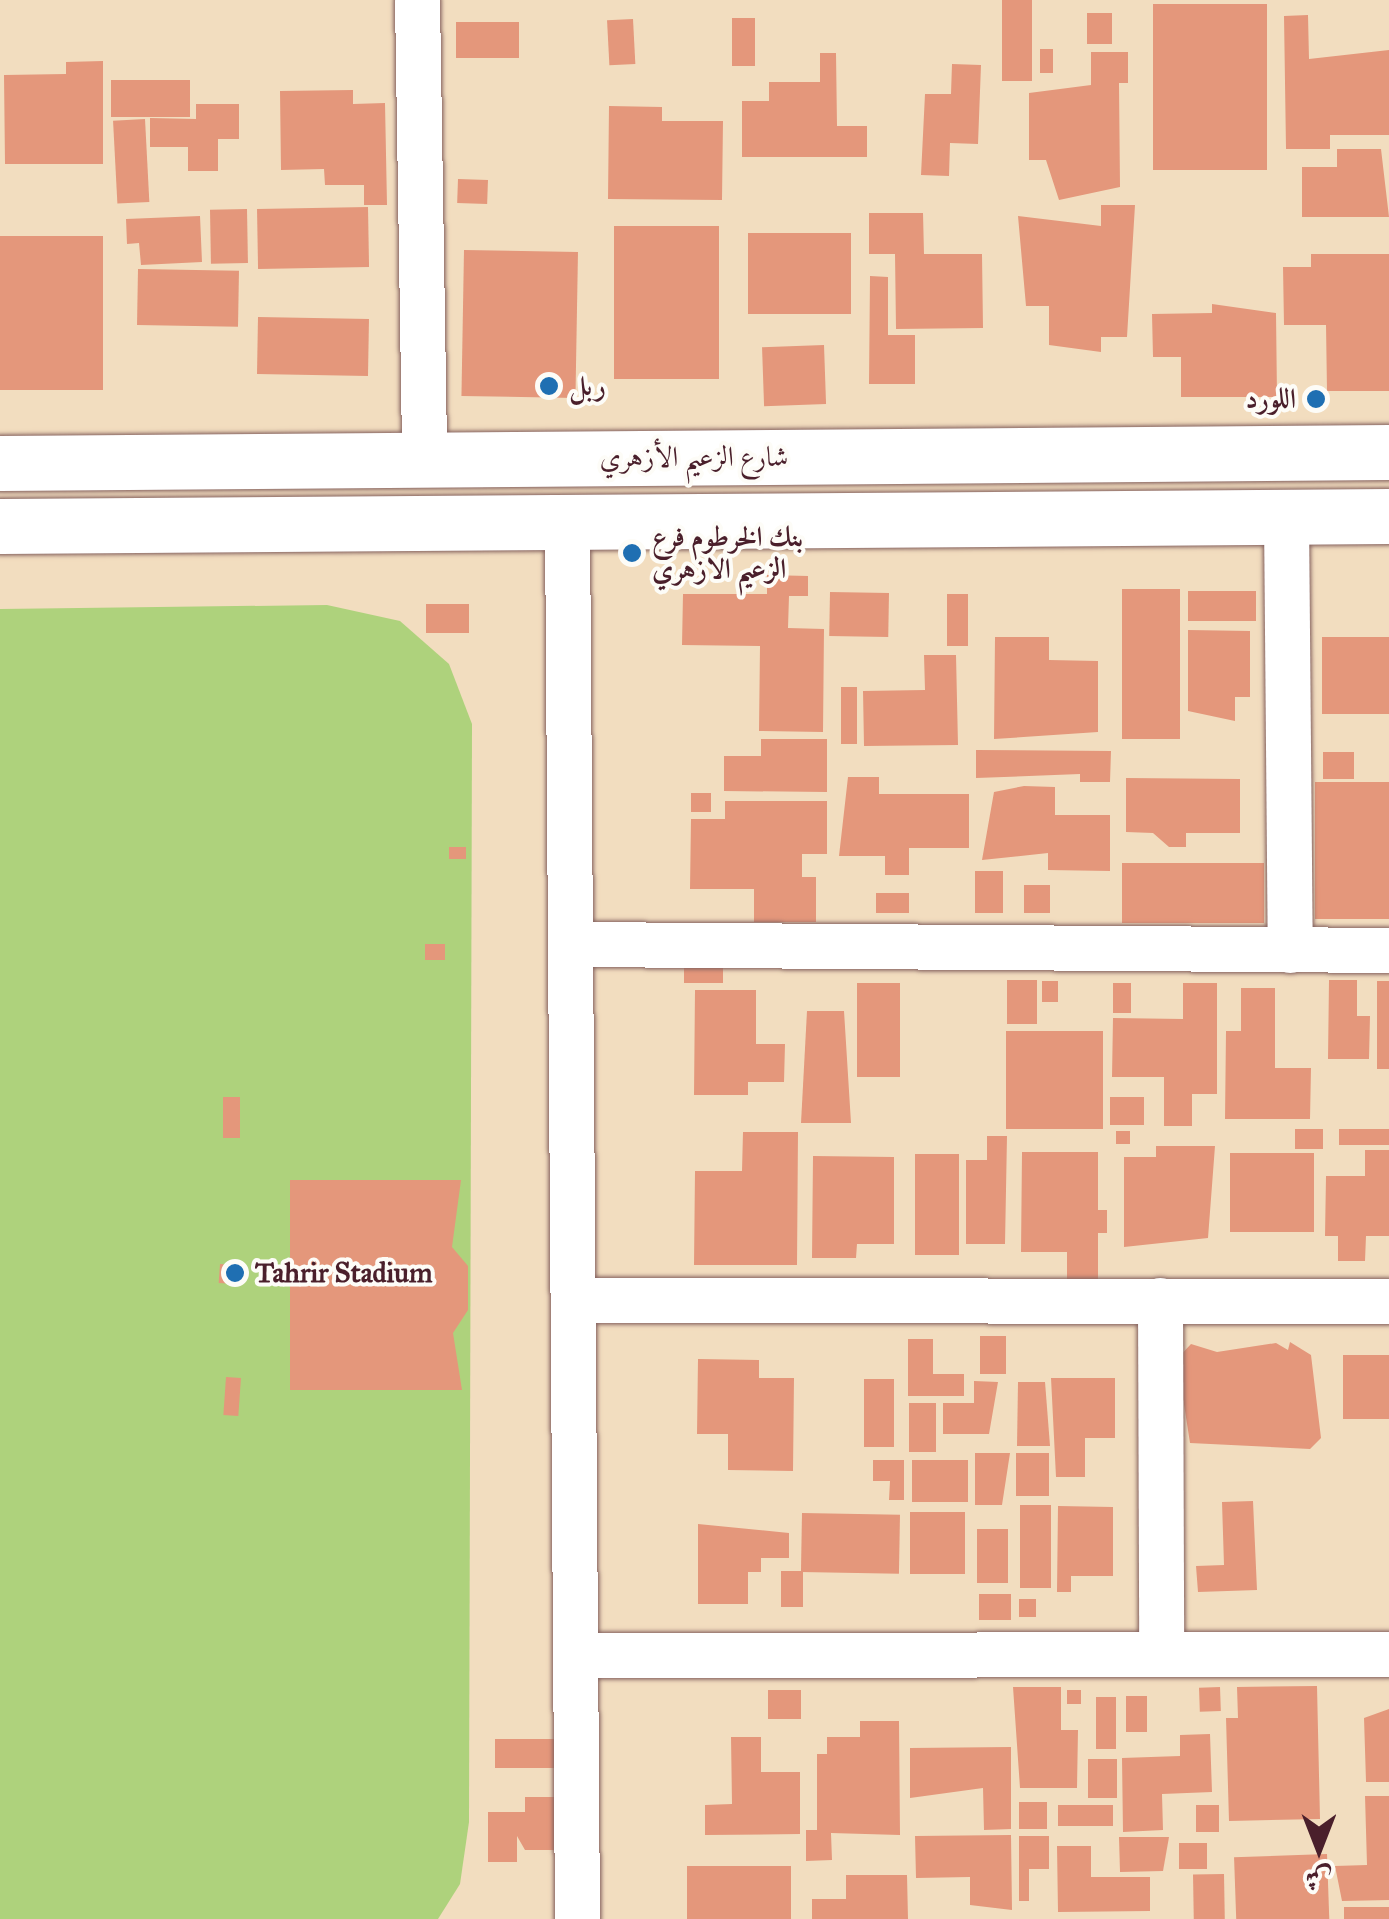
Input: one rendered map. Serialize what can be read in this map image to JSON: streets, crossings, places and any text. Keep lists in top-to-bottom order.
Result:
{
  "streets": {
    "main road": ["شارع الزعيم الأزهري"]
  },
  "places": [
    "ربل",
    "اللورد",
    "بنك الخرطوم فرع الزعيم الازهري",
    "Tahrir Stadium"
  ],
  "north": "bottom"
}
